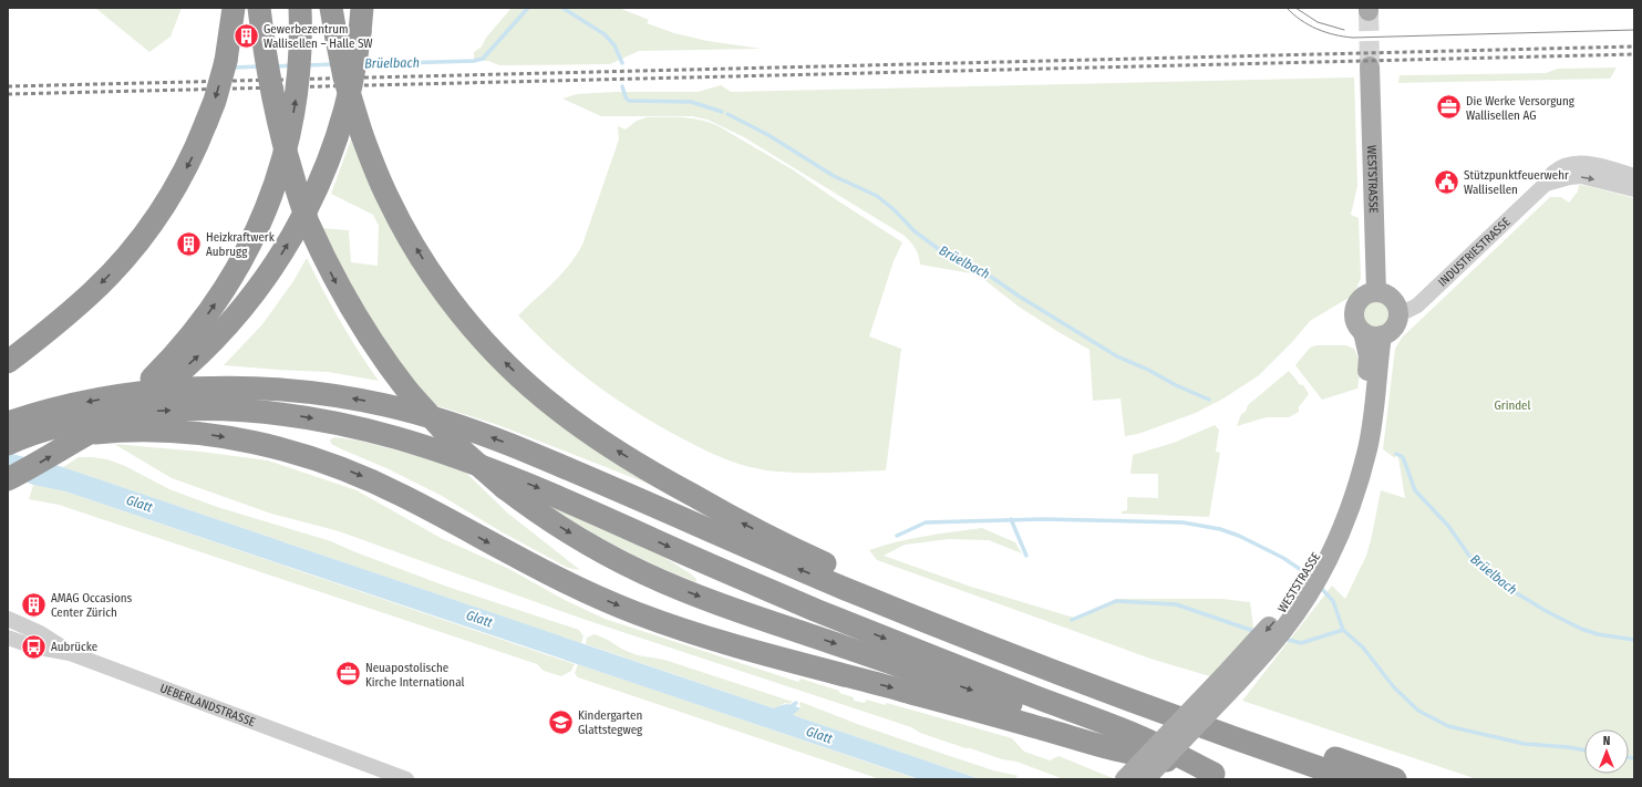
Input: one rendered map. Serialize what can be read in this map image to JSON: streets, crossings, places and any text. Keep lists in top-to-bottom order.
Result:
{
  "streets": {
    "main road": ["WESTSTRASSE"],
    "street": ["INDUSTRIESTRASSE", "UEBERLANDSTRASSE"]
  },
  "crossings": [
    ["WESTSTRASSE", "INDUSTRIESTRASSE"]
  ],
  "water": ["Brüelbach", "Glatt"],
  "parks": ["Grindel"],
  "places": {
    "building": ["Gewerbezentrum Wallisellen – Halle SW", "Heizkraftwerk Aubrugg", "AMAG Occasions Center Zürich"],
    "office": ["Die Werke Versorgung Wallisellen AG", "Neuapostolische Kirche International"],
    "public building": ["Stützpunktfeuerwehr Wallisellen"],
    "bus stop": ["Aubrücke"],
    "school or university": ["Kindergarten Glattstegweg"]
  },
  "north": "top"
}
